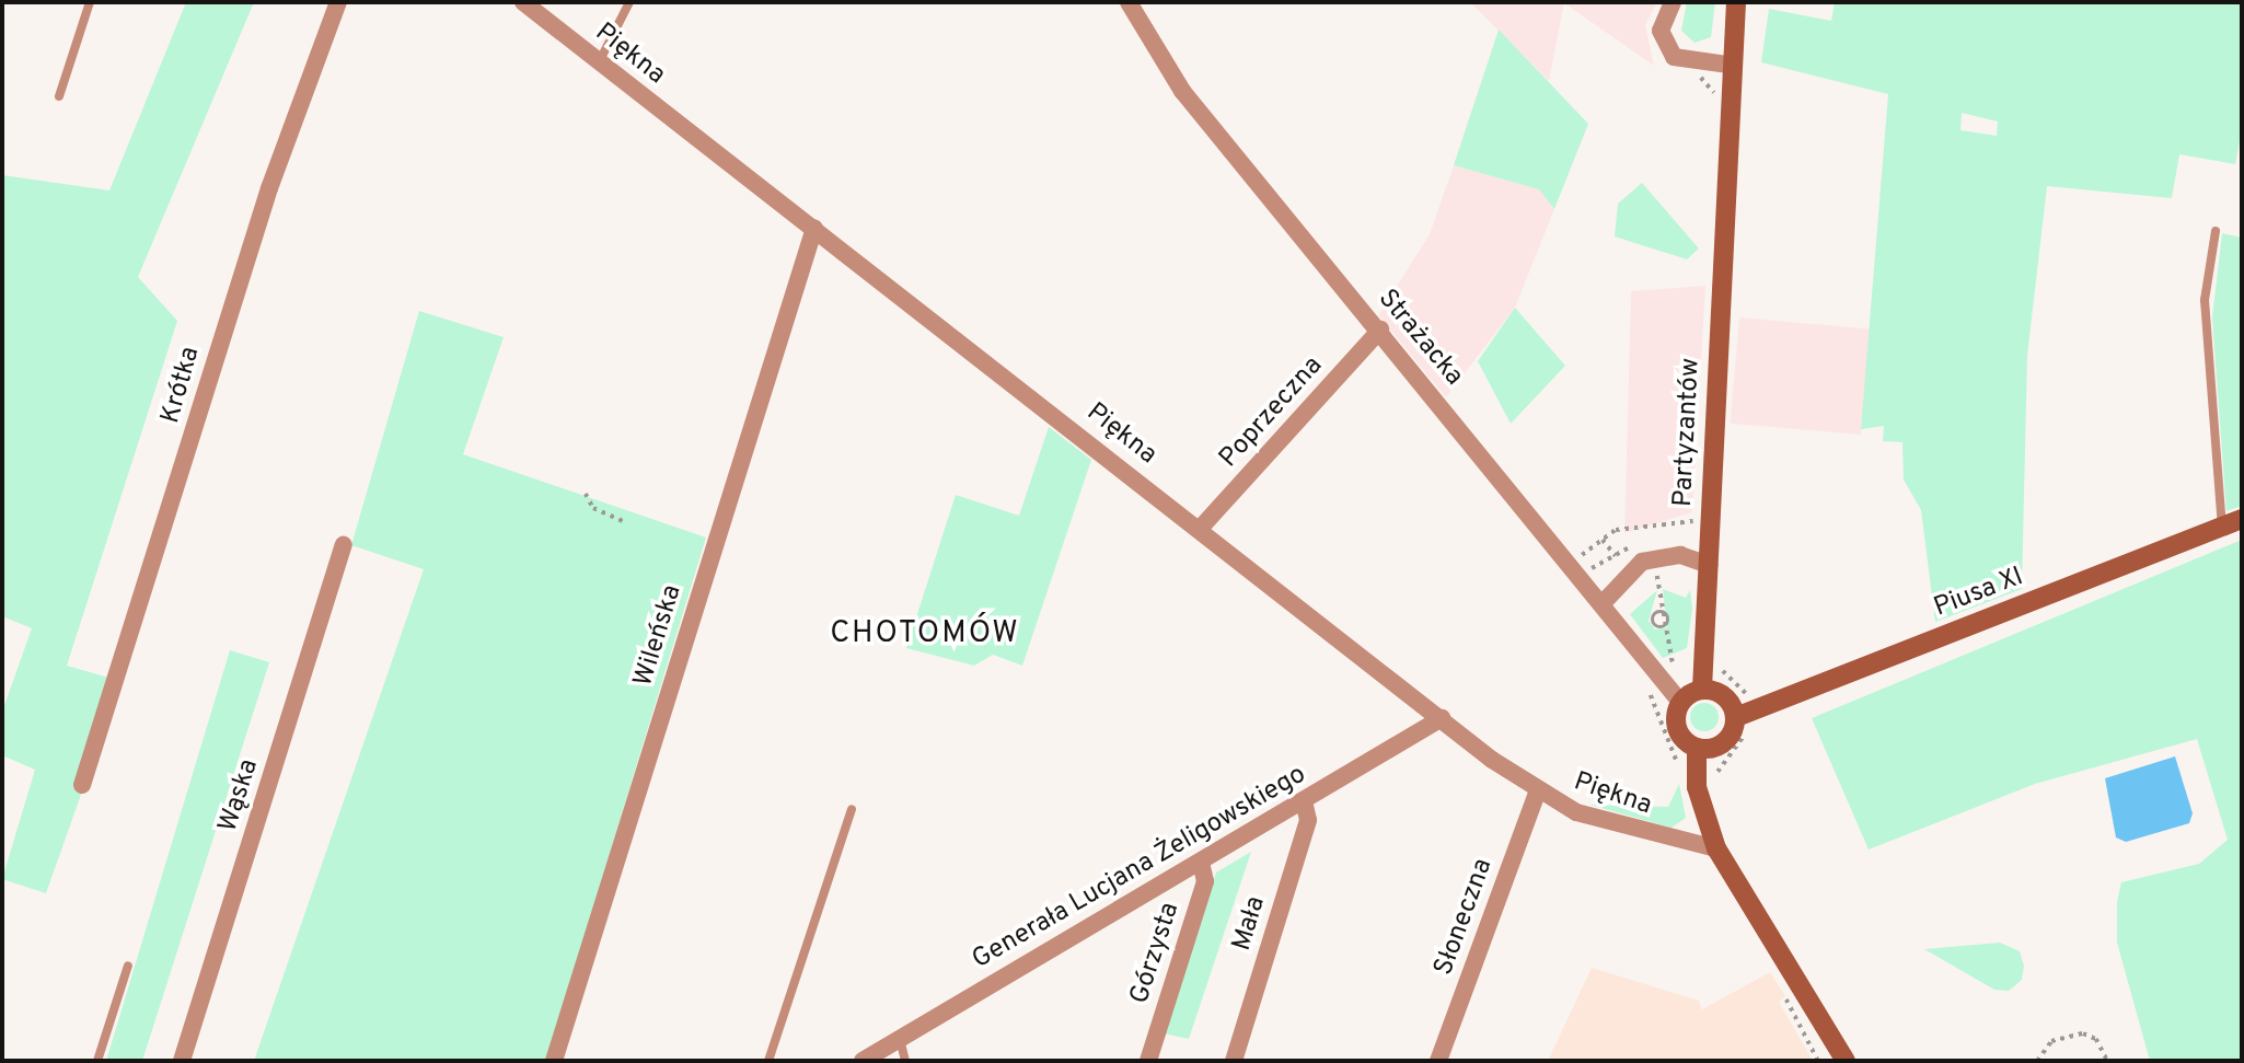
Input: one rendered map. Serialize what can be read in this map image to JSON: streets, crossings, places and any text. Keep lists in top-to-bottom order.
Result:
{
  "streets": {
    "street": [
      "Piękna",
      "Strażacka",
      "Krótka",
      "Poprzeczna",
      "Partyzantów",
      "Piusa XI",
      "Wileńska",
      "Wąska",
      "Generała Lucjana Żeligowskiego",
      "Słoneczna",
      "Mała",
      "Górzysta"
    ]
  },
  "crossings": [
    ["Piękna", "Poprzeczna"],
    ["Piękna", "Wileńska"],
    ["Piękna", "Generała Lucjana Żeligowskiego"],
    ["Piękna", "Słoneczna"],
    ["Strażacka", "Poprzeczna"],
    ["Strażacka", "Partyzantów"],
    ["Strażacka", "Piusa XI"],
    ["Partyzantów", "Piusa XI"],
    ["Generała Lucjana Żeligowskiego", "Mała"],
    ["Generała Lucjana Żeligowskiego", "Górzysta"]
  ],
  "districts": ["CHOTOMÓW"]
}
